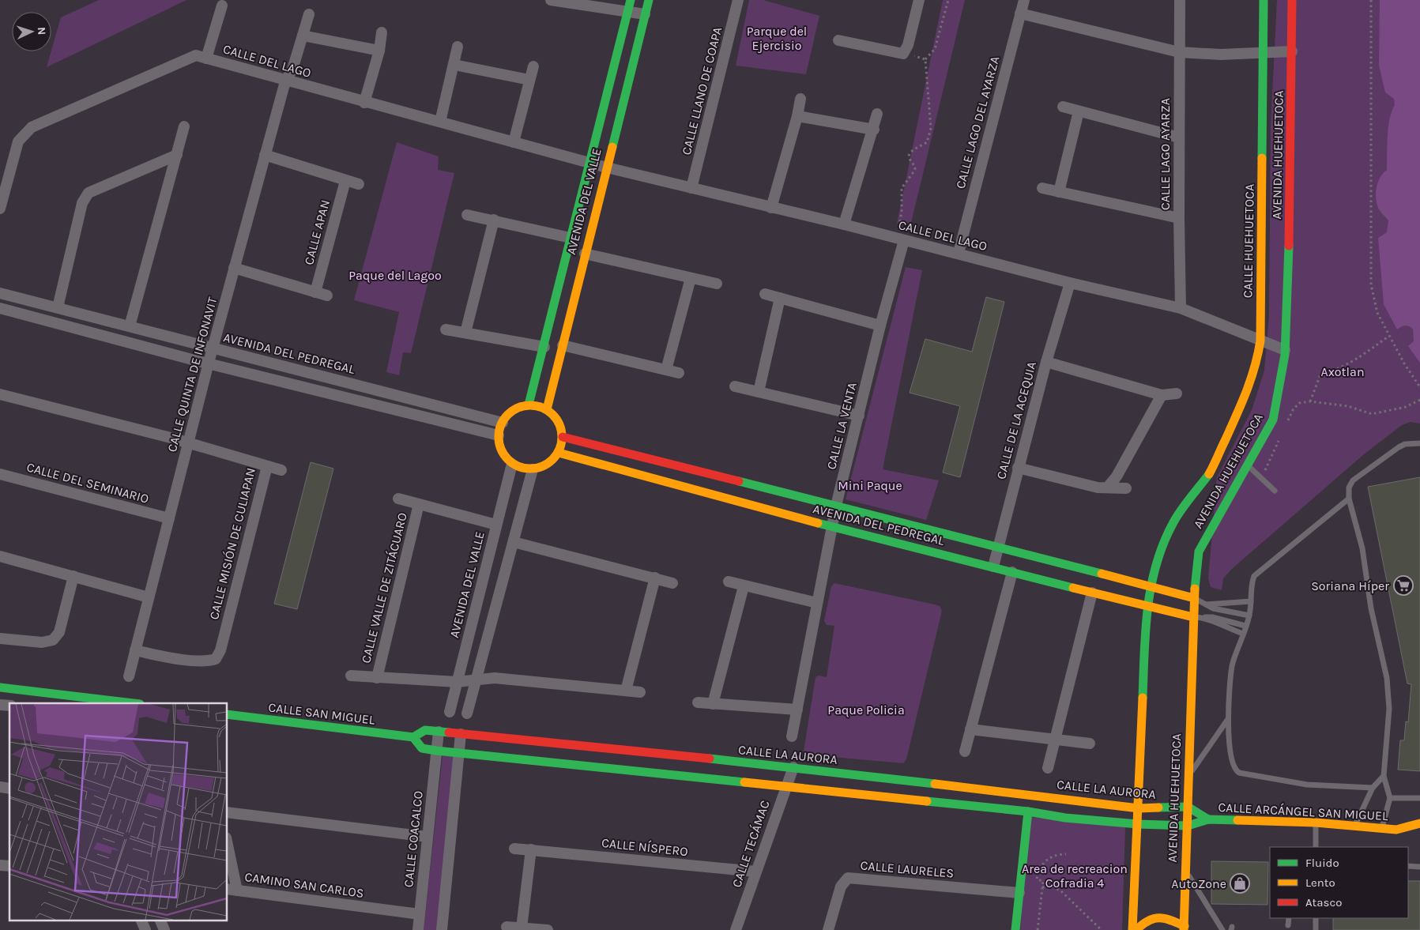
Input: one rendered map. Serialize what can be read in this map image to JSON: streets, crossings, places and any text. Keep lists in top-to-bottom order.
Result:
{
  "streets": {
    "street": [
      "CALLE DEL LAGO",
      "CALLE LLANO DE COAPA",
      "CALLE LAGO DEL AYARZA",
      "CALLE LAGO AYARZA",
      "AVENIDA HUEHUETOCA",
      "AVENIDA DEL VALLE",
      "CALLE APAN",
      "CALLE HUEHUETOCA",
      "AVENIDA DEL PEDREGAL",
      "CALLE QUINTA DE INFONAVIT",
      "CALLE DE LA ACEQUIA",
      "CALLE LA VENTA",
      "CALLE DEL SEMINARIO",
      "CALLE MISIÓN DE CULIAPAN",
      "CALLE VALLE DE ZITÁCUARO",
      "CALLE SAN MIGUEL",
      "CALLE LA AURORA",
      "CALLE ARCÁNGEL SAN MIGUEL",
      "CALLE COACALCO",
      "CALLE TECÁMAC",
      "CALLE NÍSPERO",
      "CALLE LAURELES",
      "CAMINO SAN CARLOS"
    ]
  },
  "crossings": [
    ["CALLE DEL LAGO", "CALLE LLANO DE COAPA"],
    ["CALLE DEL LAGO", "CALLE LAGO DEL AYARZA"],
    ["CALLE DEL LAGO", "CALLE LAGO AYARZA"],
    ["CALLE DEL LAGO", "AVENIDA HUEHUETOCA"],
    ["CALLE DEL LAGO", "AVENIDA DEL VALLE"],
    ["CALLE DEL LAGO", "CALLE HUEHUETOCA"],
    ["CALLE DEL LAGO", "CALLE QUINTA DE INFONAVIT"],
    ["CALLE DEL LAGO", "CALLE DE LA ACEQUIA"],
    ["CALLE DEL LAGO", "CALLE LA VENTA"],
    ["AVENIDA HUEHUETOCA", "CALLE HUEHUETOCA"],
    ["AVENIDA HUEHUETOCA", "AVENIDA DEL PEDREGAL"],
    ["AVENIDA HUEHUETOCA", "CALLE LA AURORA"],
    ["AVENIDA DEL VALLE", "AVENIDA DEL PEDREGAL"],
    ["AVENIDA DEL VALLE", "CALLE VALLE DE ZITÁCUARO"],
    ["AVENIDA DEL PEDREGAL", "CALLE QUINTA DE INFONAVIT"],
    ["AVENIDA DEL PEDREGAL", "CALLE DE LA ACEQUIA"],
    ["AVENIDA DEL PEDREGAL", "CALLE LA VENTA"],
    ["CALLE QUINTA DE INFONAVIT", "CALLE DEL SEMINARIO"],
    ["CALLE QUINTA DE INFONAVIT", "CALLE MISIÓN DE CULIAPAN"],
    ["CALLE SAN MIGUEL", "CALLE LA AURORA"],
    ["CALLE SAN MIGUEL", "CALLE COACALCO"],
    ["CALLE LA AURORA", "CALLE COACALCO"],
    ["CALLE LA AURORA", "CALLE TECÁMAC"],
    ["CALLE COACALCO", "CAMINO SAN CARLOS"],
    ["CALLE TECÁMAC", "CALLE NÍSPERO"]
  ],
  "parks": [
    "Parque del Ejercisio",
    "Paque del Lagoo",
    "Axotlan",
    "Mini Paque",
    "Paque Policia",
    "Area de recreacion Cofradia 4"
  ],
  "places": {
    "supermarket": ["Soriana Híper"],
    "shop": ["AutoZone"]
  },
  "legend": ["Fluido", "Lento", "Atasco"],
  "north": "right"
}
